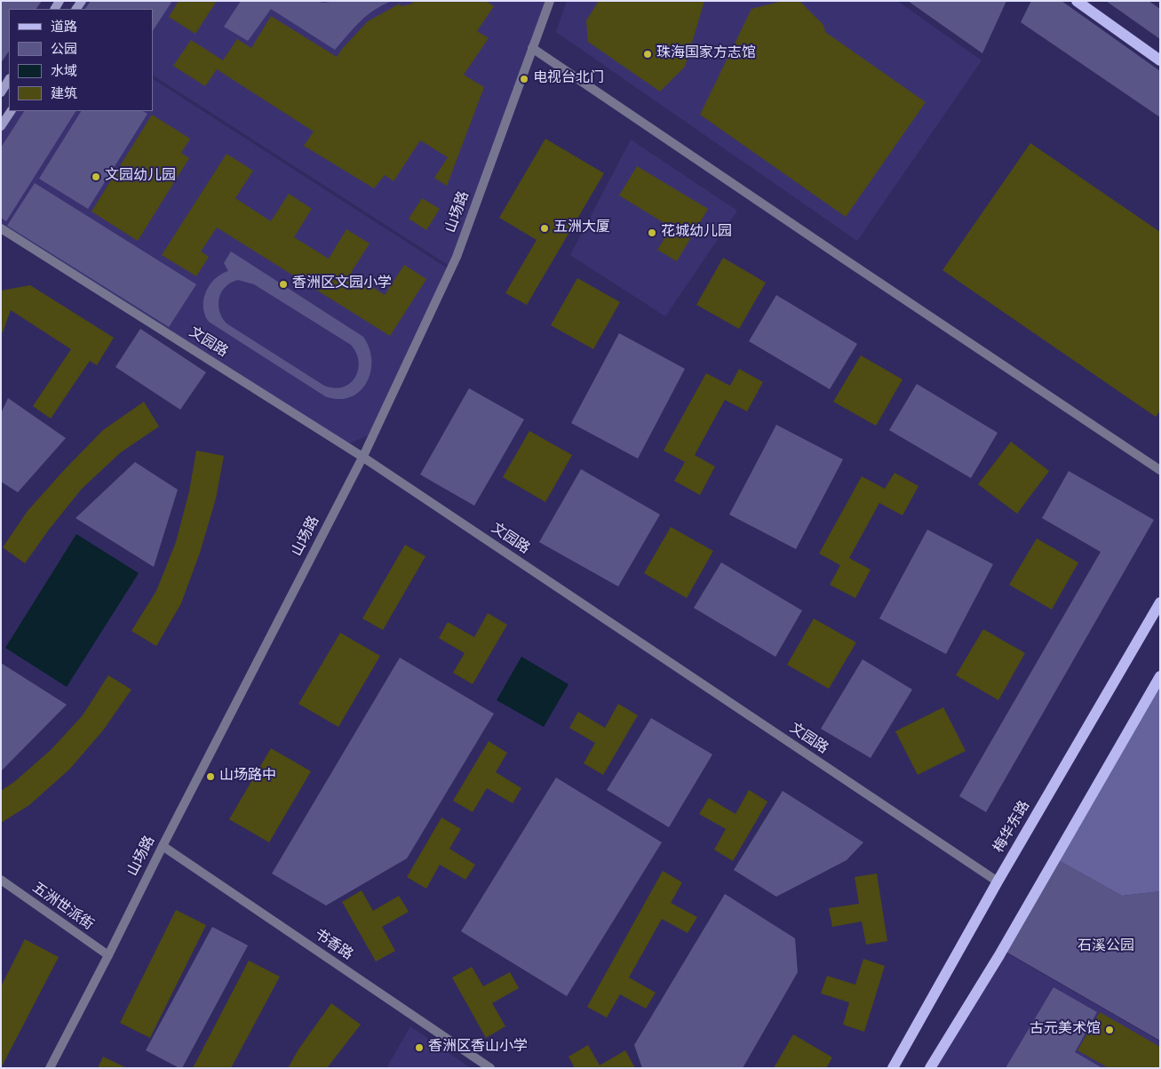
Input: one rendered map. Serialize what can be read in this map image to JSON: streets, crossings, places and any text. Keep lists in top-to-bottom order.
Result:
{
  "streets": {
    "main road": ["梅华东路"],
    "street": [
      "山场路",
      "文园路",
      "五洲世派街",
      "书香路"
    ]
  },
  "crossings": [
    ["山场路", "文园路"],
    ["山场路", "五洲世派街"],
    ["山场路", "书香路"],
    ["文园路", "梅华东路"]
  ],
  "parks": ["石溪公园"],
  "places": [
    "珠海国家方志馆",
    "电视台北门",
    "文园幼儿园",
    "五洲大厦",
    "花城幼儿园",
    "香洲区文园小学",
    "山场路中",
    "古元美术馆",
    "香洲区香山小学"
  ],
  "legend": [
    "道路",
    "公园",
    "水域",
    "建筑"
  ]
}
